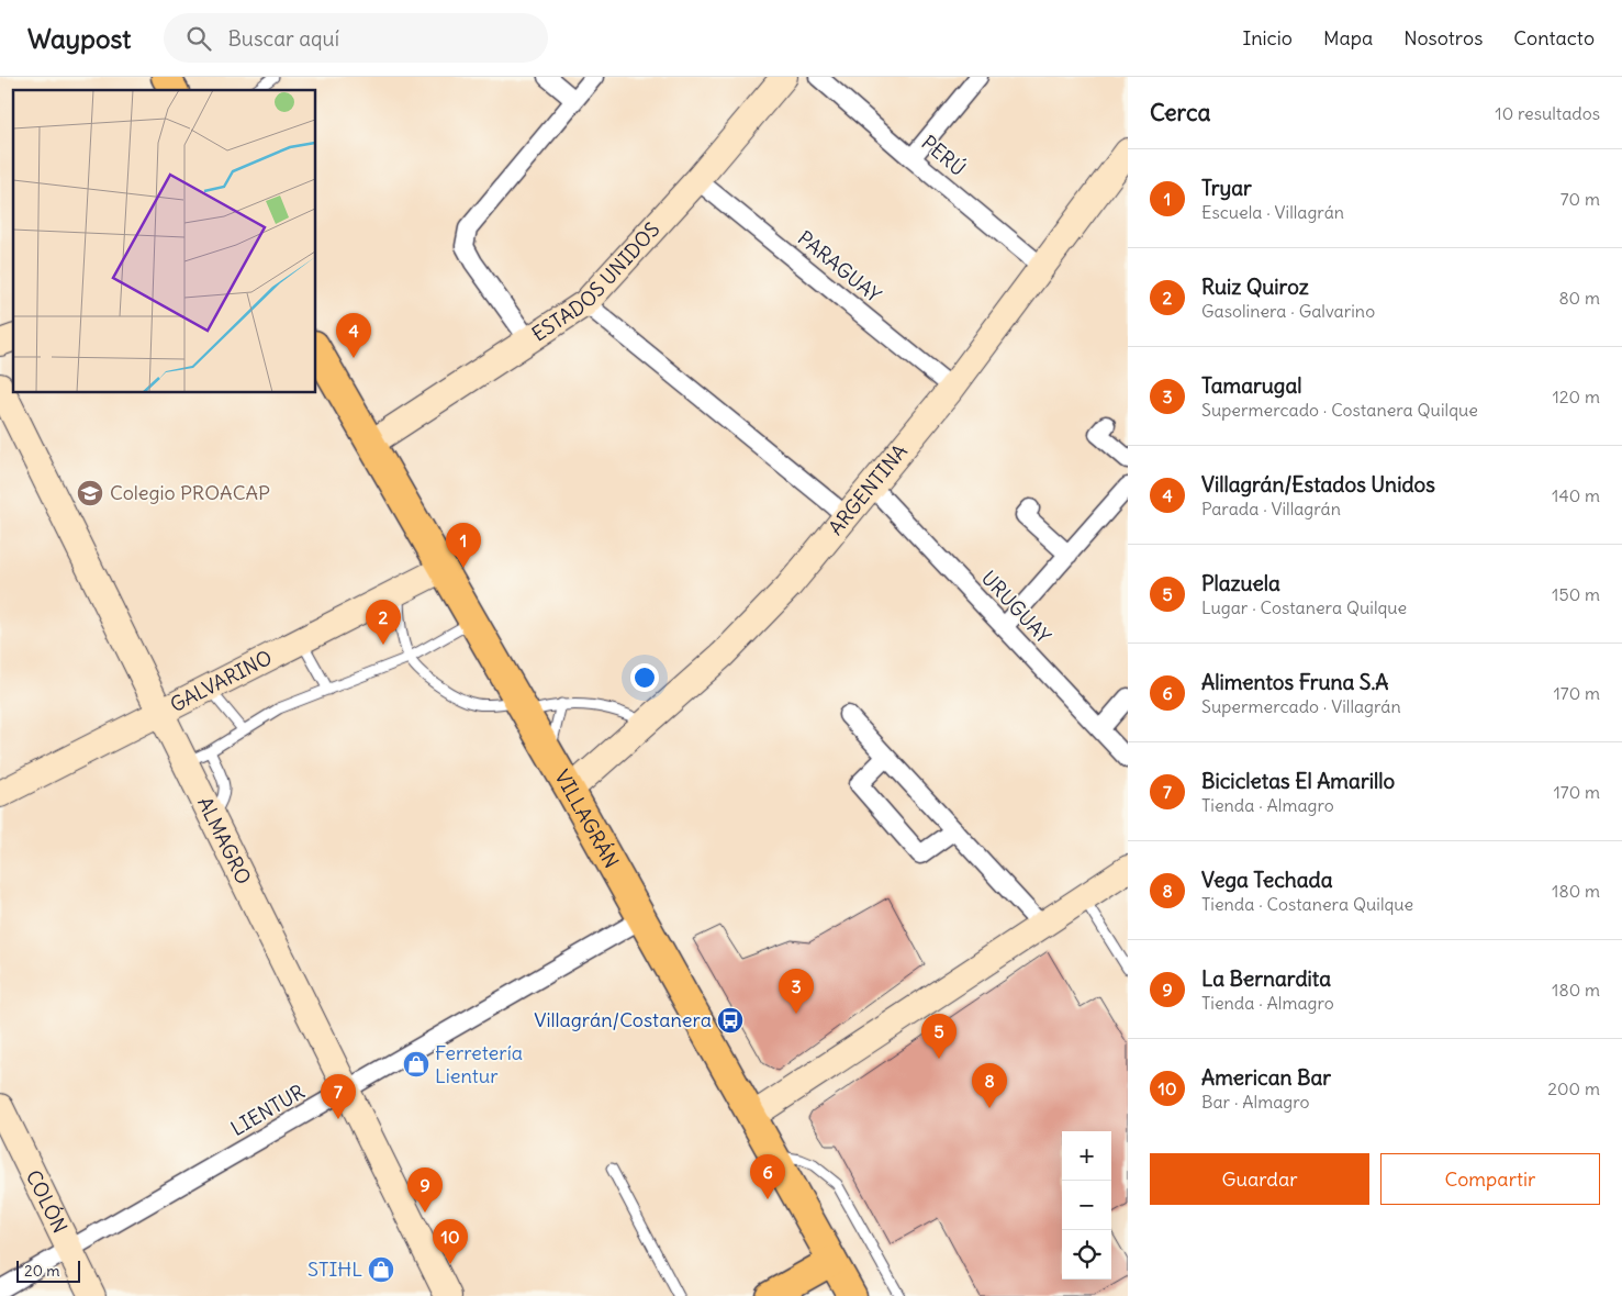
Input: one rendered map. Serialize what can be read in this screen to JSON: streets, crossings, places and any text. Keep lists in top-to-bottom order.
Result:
{
  "streets": {
    "main road": [
      "ESTADOS UNIDOS",
      "ARGENTINA",
      "GALVARINO",
      "VILLAGRÁN",
      "ALMAGRO",
      "COLÓN"
    ],
    "street": [
      "PERÚ",
      "PARAGUAY",
      "URUGUAY",
      "LIENTUR"
    ]
  },
  "crossings": [
    ["PERÚ", "ARGENTINA"],
    ["PARAGUAY", "ESTADOS UNIDOS"],
    ["PARAGUAY", "ARGENTINA"],
    ["ESTADOS UNIDOS", "VILLAGRÁN"],
    ["ARGENTINA", "URUGUAY"],
    ["ARGENTINA", "VILLAGRÁN"],
    ["GALVARINO", "VILLAGRÁN"],
    ["GALVARINO", "ALMAGRO"],
    ["VILLAGRÁN", "LIENTUR"],
    ["ALMAGRO", "LIENTUR"],
    ["LIENTUR", "COLÓN"]
  ],
  "places": {
    "school or university": ["Colegio PROACAP"],
    "bus stop": ["Villagrán/Costanera"],
    "shop": ["Ferretería Lientur", "STIHL"]
  },
  "scale_bar": "20 m",
  "page": {
    "header": "Waypost",
    "search": "Buscar aquí",
    "nav": [
      "Inicio",
      "Mapa",
      "Nosotros",
      "Contacto"
    ],
    "heading": ["Cerca", "10 resultados"],
    "list": [
      {
        "mark": "1",
        "name": "Tryar",
        "note": "Escuela · Villagrán",
        "value": "70 m"
      },
      {
        "mark": "2",
        "name": "Ruiz Quiroz",
        "note": "Gasolinera · Galvarino",
        "value": "80 m"
      },
      {
        "mark": "3",
        "name": "Tamarugal",
        "note": "Supermercado · Costanera Quilque",
        "value": "120 m"
      },
      {
        "mark": "4",
        "name": "Villagrán/Estados Unidos",
        "note": "Parada · Villagrán",
        "value": "140 m"
      },
      {
        "mark": "5",
        "name": "Plazuela",
        "note": "Lugar · Costanera Quilque",
        "value": "150 m"
      },
      {
        "mark": "6",
        "name": "Alimentos Fruna S.A",
        "note": "Supermercado · Villagrán",
        "value": "170 m"
      },
      {
        "mark": "7",
        "name": "Bicicletas El Amarillo",
        "note": "Tienda · Almagro",
        "value": "170 m"
      },
      {
        "mark": "8",
        "name": "Vega Techada",
        "note": "Tienda · Costanera Quilque",
        "value": "180 m"
      },
      {
        "mark": "9",
        "name": "La Bernardita",
        "note": "Tienda · Almagro",
        "value": "180 m"
      },
      {
        "mark": "10",
        "name": "American Bar",
        "note": "Bar · Almagro",
        "value": "200 m"
      }
    ],
    "pins": [
      "4",
      "1",
      "2",
      "3",
      "5",
      "8",
      "7",
      "6",
      "9",
      "10"
    ],
    "map_buttons": ["+", "−"],
    "buttons": ["Guardar", "Compartir"],
    "scale": "20 m"
  }
}
